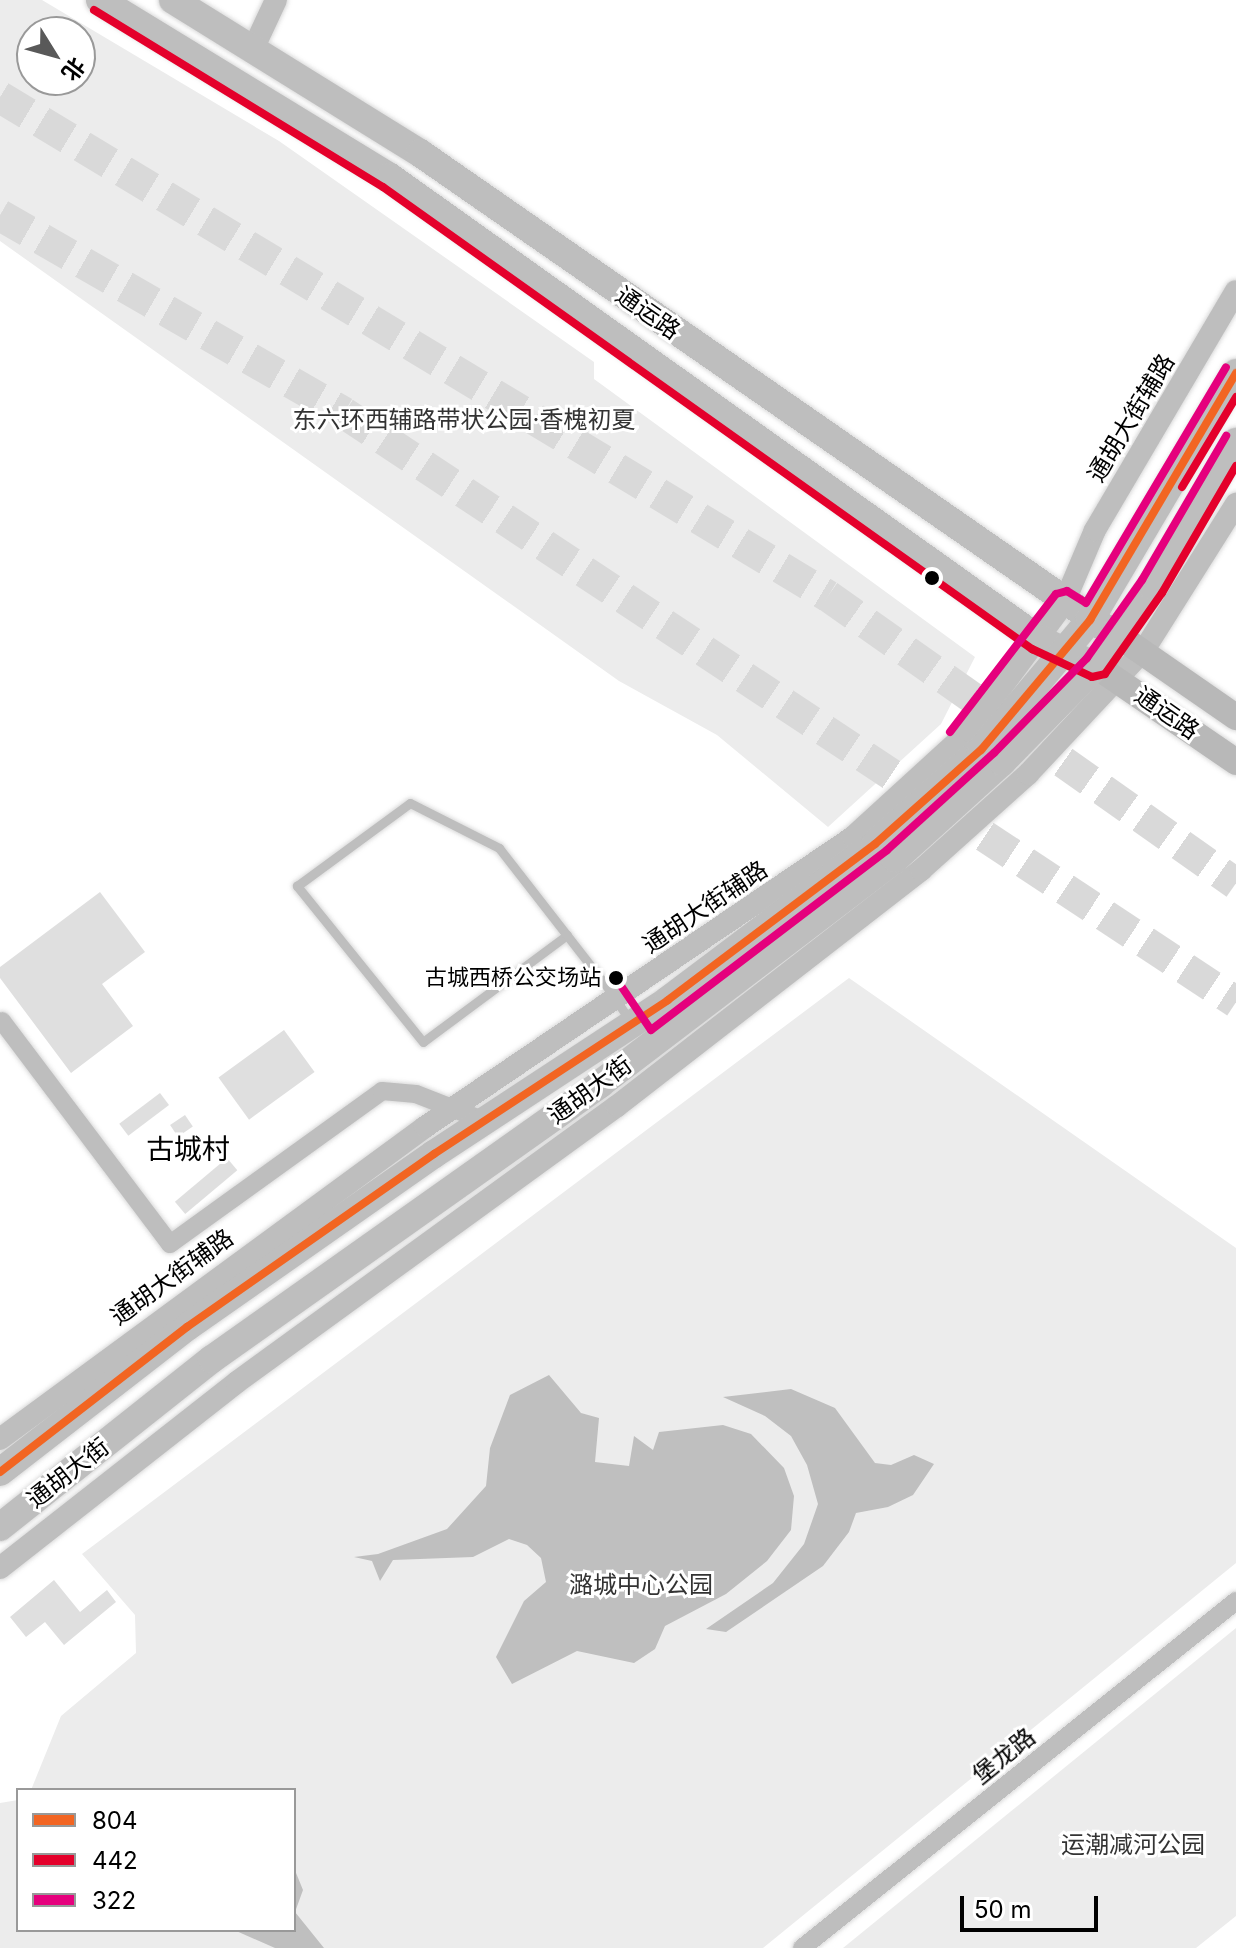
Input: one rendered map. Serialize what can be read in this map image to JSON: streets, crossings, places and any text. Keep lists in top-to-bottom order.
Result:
{
  "streets": {
    "main road": ["通运路", "通胡大街"],
    "street": ["通胡大街辅路", "堡龙路"]
  },
  "crossings": [
    ["通运路", "通胡大街辅路"],
    ["通运路", "通胡大街"]
  ],
  "districts": ["古城村"],
  "parks": ["东六环西辅路带状公园·香槐初夏", "潞城中心公园", "运潮减河公园"],
  "places": ["古城西桥公交场站"],
  "lines": ["transit line 442", "transit line 322", "transit line 804"],
  "legend": ["804", "442", "322"],
  "scale_bar": "50 m",
  "north": "bottom right"
}
